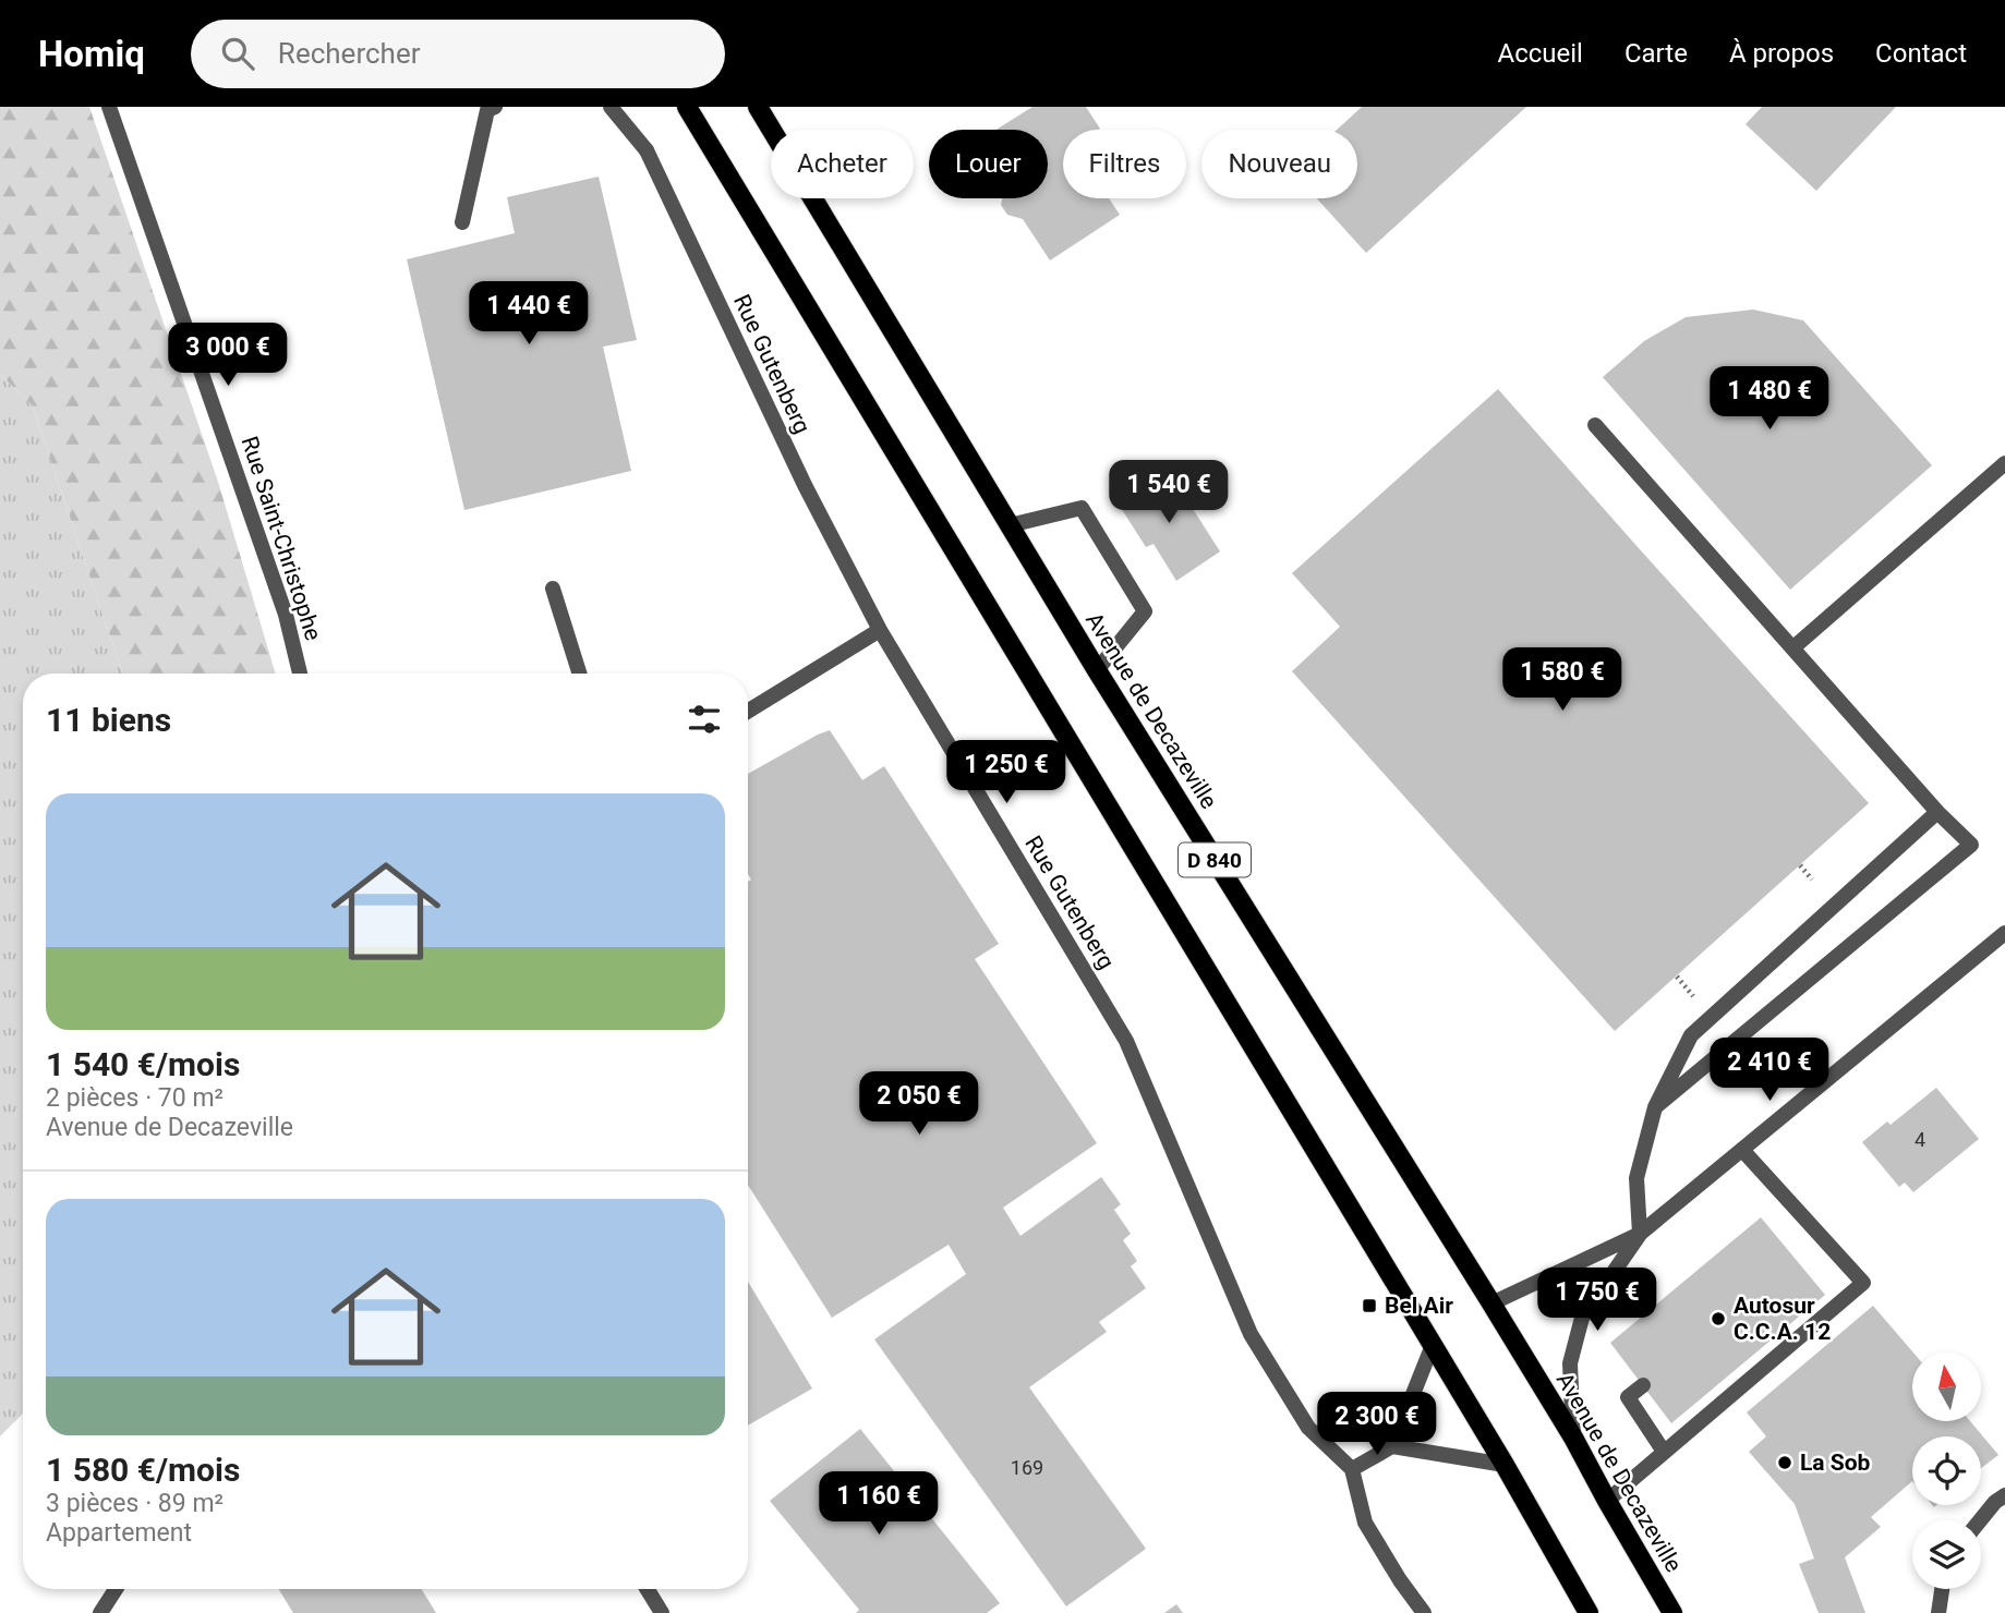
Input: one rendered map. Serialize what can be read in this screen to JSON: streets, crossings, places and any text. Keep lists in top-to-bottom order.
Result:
{
  "streets": {
    "main road": ["Avenue de Decazeville", "D 840"],
    "street": ["Rue Gutenberg", "Rue Saint-Christophe"]
  },
  "places": {
    "transit": ["Bel Air"],
    "other": ["Autosur C.C.A. 12", "La Sob"]
  },
  "house_numbers": ["4", "169"],
  "north": "top",
  "page": {
    "header": "Homiq",
    "search": "Rechercher",
    "nav": [
      "Accueil",
      "Carte",
      "À propos",
      "Contact"
    ],
    "chip": [
      "Acheter",
      "Louer",
      "Filtres",
      "Nouveau"
    ],
    "price": [
      "1 440 €",
      "3 000 €",
      "1 480 €",
      "1 540 €",
      "1 580 €",
      "1 250 €",
      "2 410 €",
      "2 050 €",
      "1 750 €",
      "2 300 €",
      "1 160 €"
    ],
    "heading": "11 biens",
    "list": [
      {
        "name": "1 540 €/mois",
        "note": "2 pièces · 70 m² · Avenue de Decazeville"
      },
      {
        "name": "1 580 €/mois",
        "note": "3 pièces · 89 m² · Appartement"
      }
    ]
  }
}
